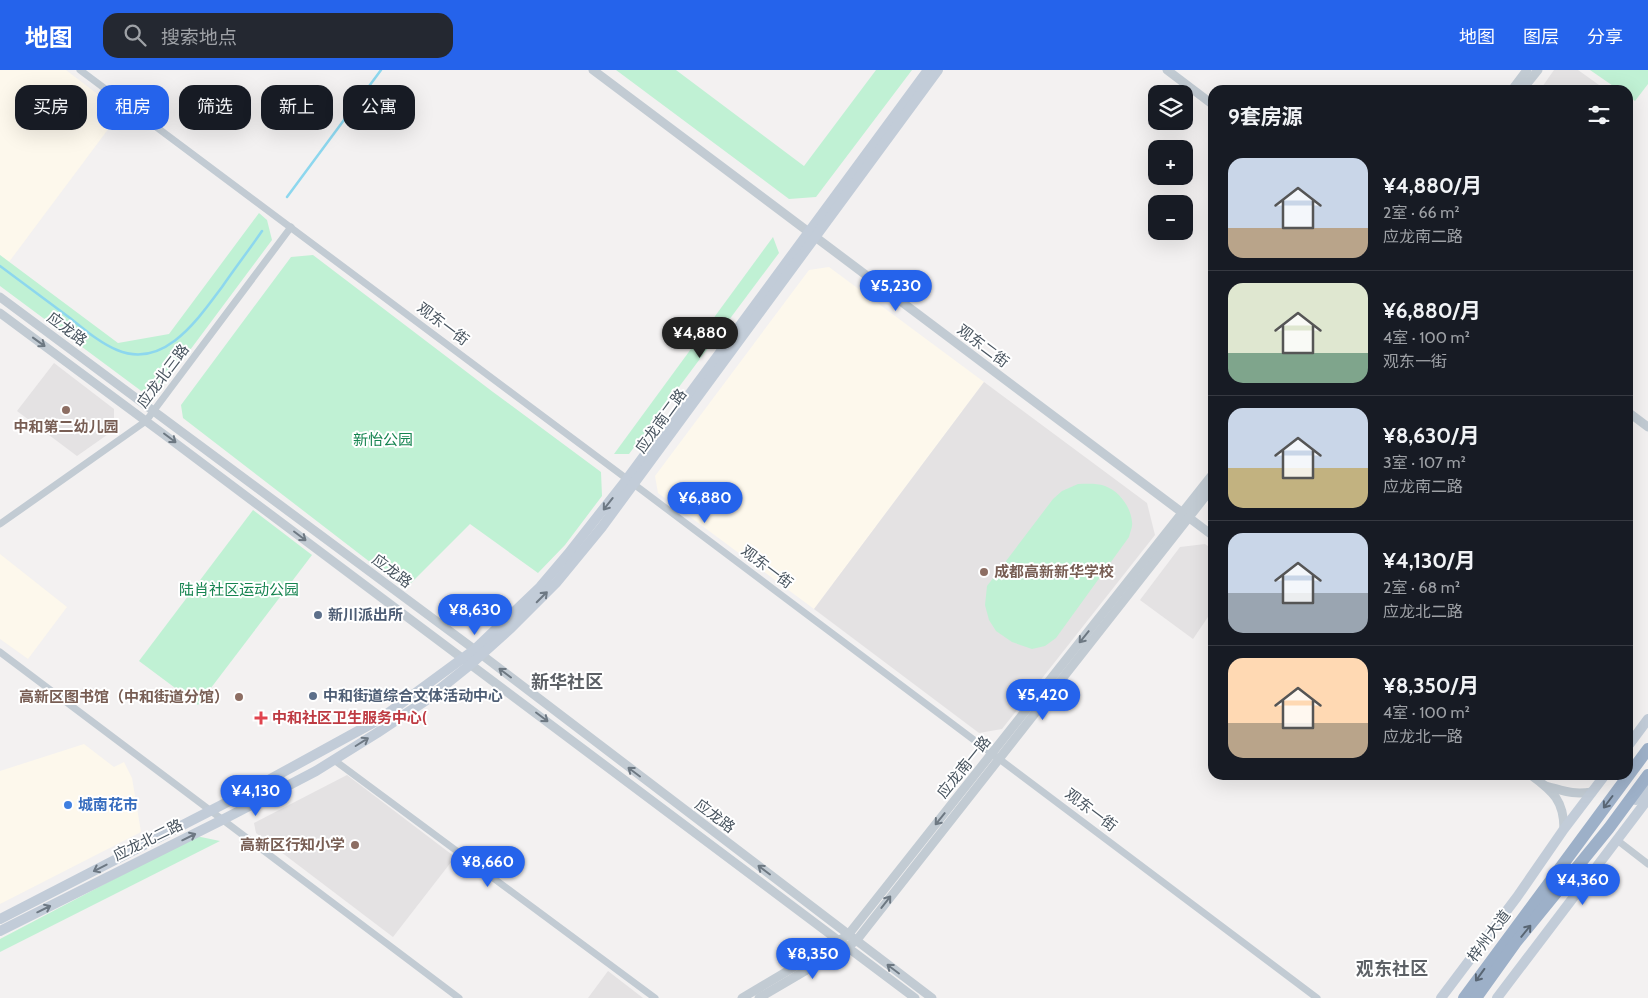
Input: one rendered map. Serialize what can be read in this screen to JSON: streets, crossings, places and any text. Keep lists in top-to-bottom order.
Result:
{
  "streets": {
    "highway": ["梓州大道"],
    "main road": ["应龙南二路", "应龙北二路"],
    "street": [
      "观东一街",
      "应龙路",
      "观东二街",
      "应龙北三路",
      "应龙南一路"
    ]
  },
  "crossings": [
    ["观东一街", "应龙北三路"],
    ["观东一街", "应龙南二路"],
    ["观东一街", "应龙南一路"],
    ["应龙路", "应龙北三路"],
    ["应龙路", "应龙南二路"],
    ["应龙路", "应龙南一路"],
    ["应龙路", "应龙北二路"],
    ["观东二街", "应龙南二路"],
    ["观东二街", "应龙南一路"],
    ["应龙南二路", "应龙北二路"]
  ],
  "districts": ["新华社区", "观东社区"],
  "parks": ["新怡公园", "陆肖社区运动公园"],
  "places": {
    "other": [
      "中和第二幼儿园",
      "成都高新新华学校",
      "新川派出所",
      "中和街道综合文体活动中心",
      "高新区图书馆（中和街道分馆）",
      "城南花市",
      "高新区行知小学"
    ],
    "health": ["中和社区卫生服务中心("]
  },
  "page": {
    "header": "地图",
    "search": "搜索地点",
    "nav": ["地图", "图层", "分享"],
    "map_buttons": ["+", "−"],
    "chip": [
      "买房",
      "租房",
      "筛选",
      "新上",
      "公寓"
    ],
    "heading": "9套房源",
    "list": [
      {
        "name": "¥4,880/月",
        "note": "2室 · 66 m² · 应龙南二路"
      },
      {
        "name": "¥6,880/月",
        "note": "4室 · 100 m² · 观东一街"
      },
      {
        "name": "¥8,630/月",
        "note": "3室 · 107 m² · 应龙南二路"
      },
      {
        "name": "¥4,130/月",
        "note": "2室 · 68 m² · 应龙北二路"
      },
      {
        "name": "¥8,350/月",
        "note": "4室 · 100 m² · 应龙北一路"
      }
    ],
    "price": [
      "¥5,230",
      "¥4,880",
      "¥6,880",
      "¥8,630",
      "¥5,420",
      "¥4,130",
      "¥8,660",
      "¥4,360",
      "¥8,350"
    ]
  }
}
